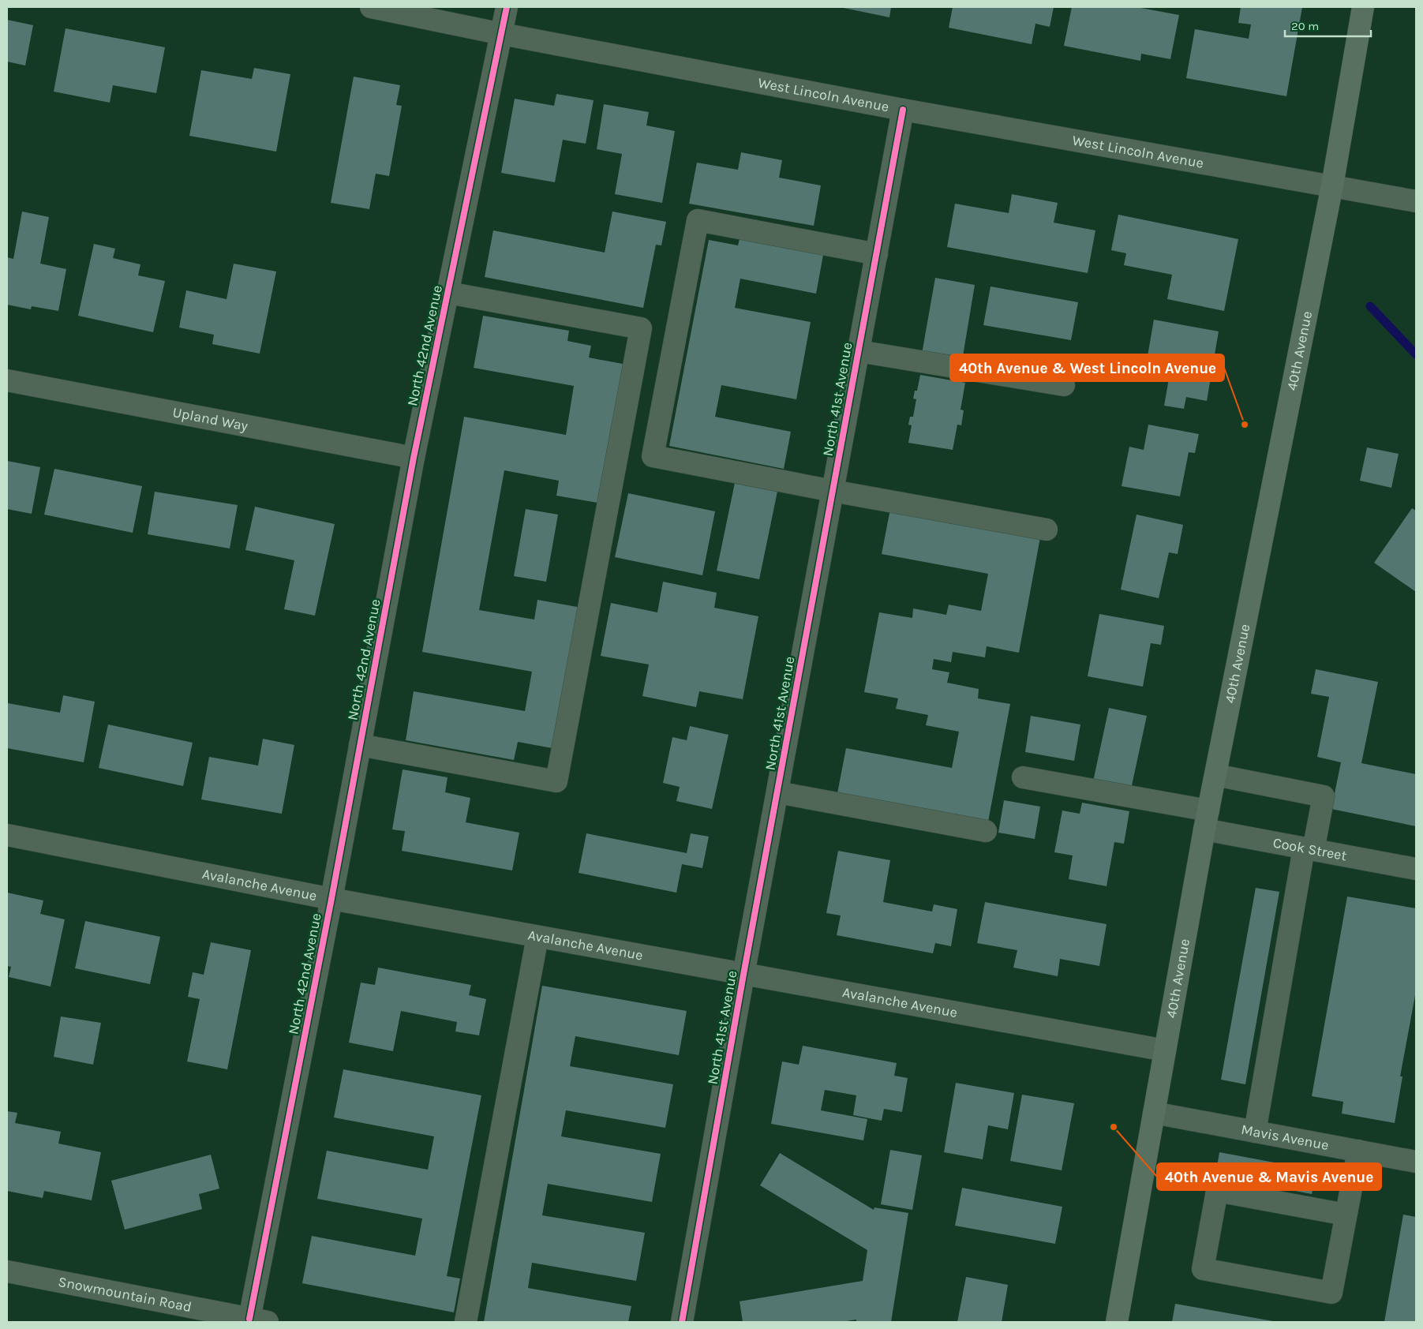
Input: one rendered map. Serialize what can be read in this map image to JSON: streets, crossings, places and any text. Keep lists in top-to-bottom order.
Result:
{
  "streets": {
    "main road": ["40th Avenue"],
    "street": [
      "West Lincoln Avenue",
      "North 42nd Avenue",
      "North 41st Avenue",
      "Upland Way",
      "Cook Street",
      "Avalanche Avenue",
      "Mavis Avenue",
      "Snowmountain Road"
    ]
  },
  "crossings": [
    ["West Lincoln Avenue", "North 42nd Avenue"],
    ["West Lincoln Avenue", "40th Avenue"],
    ["West Lincoln Avenue", "North 41st Avenue"],
    ["North 42nd Avenue", "Upland Way"],
    ["North 42nd Avenue", "Avalanche Avenue"],
    ["North 42nd Avenue", "Snowmountain Road"],
    ["40th Avenue", "Cook Street"],
    ["40th Avenue", "Avalanche Avenue"],
    ["40th Avenue", "Mavis Avenue"],
    ["North 41st Avenue", "Avalanche Avenue"]
  ],
  "places": ["40th Avenue & West Lincoln Avenue", "40th Avenue & Mavis Avenue"],
  "scale_bar": "20 m"
}
